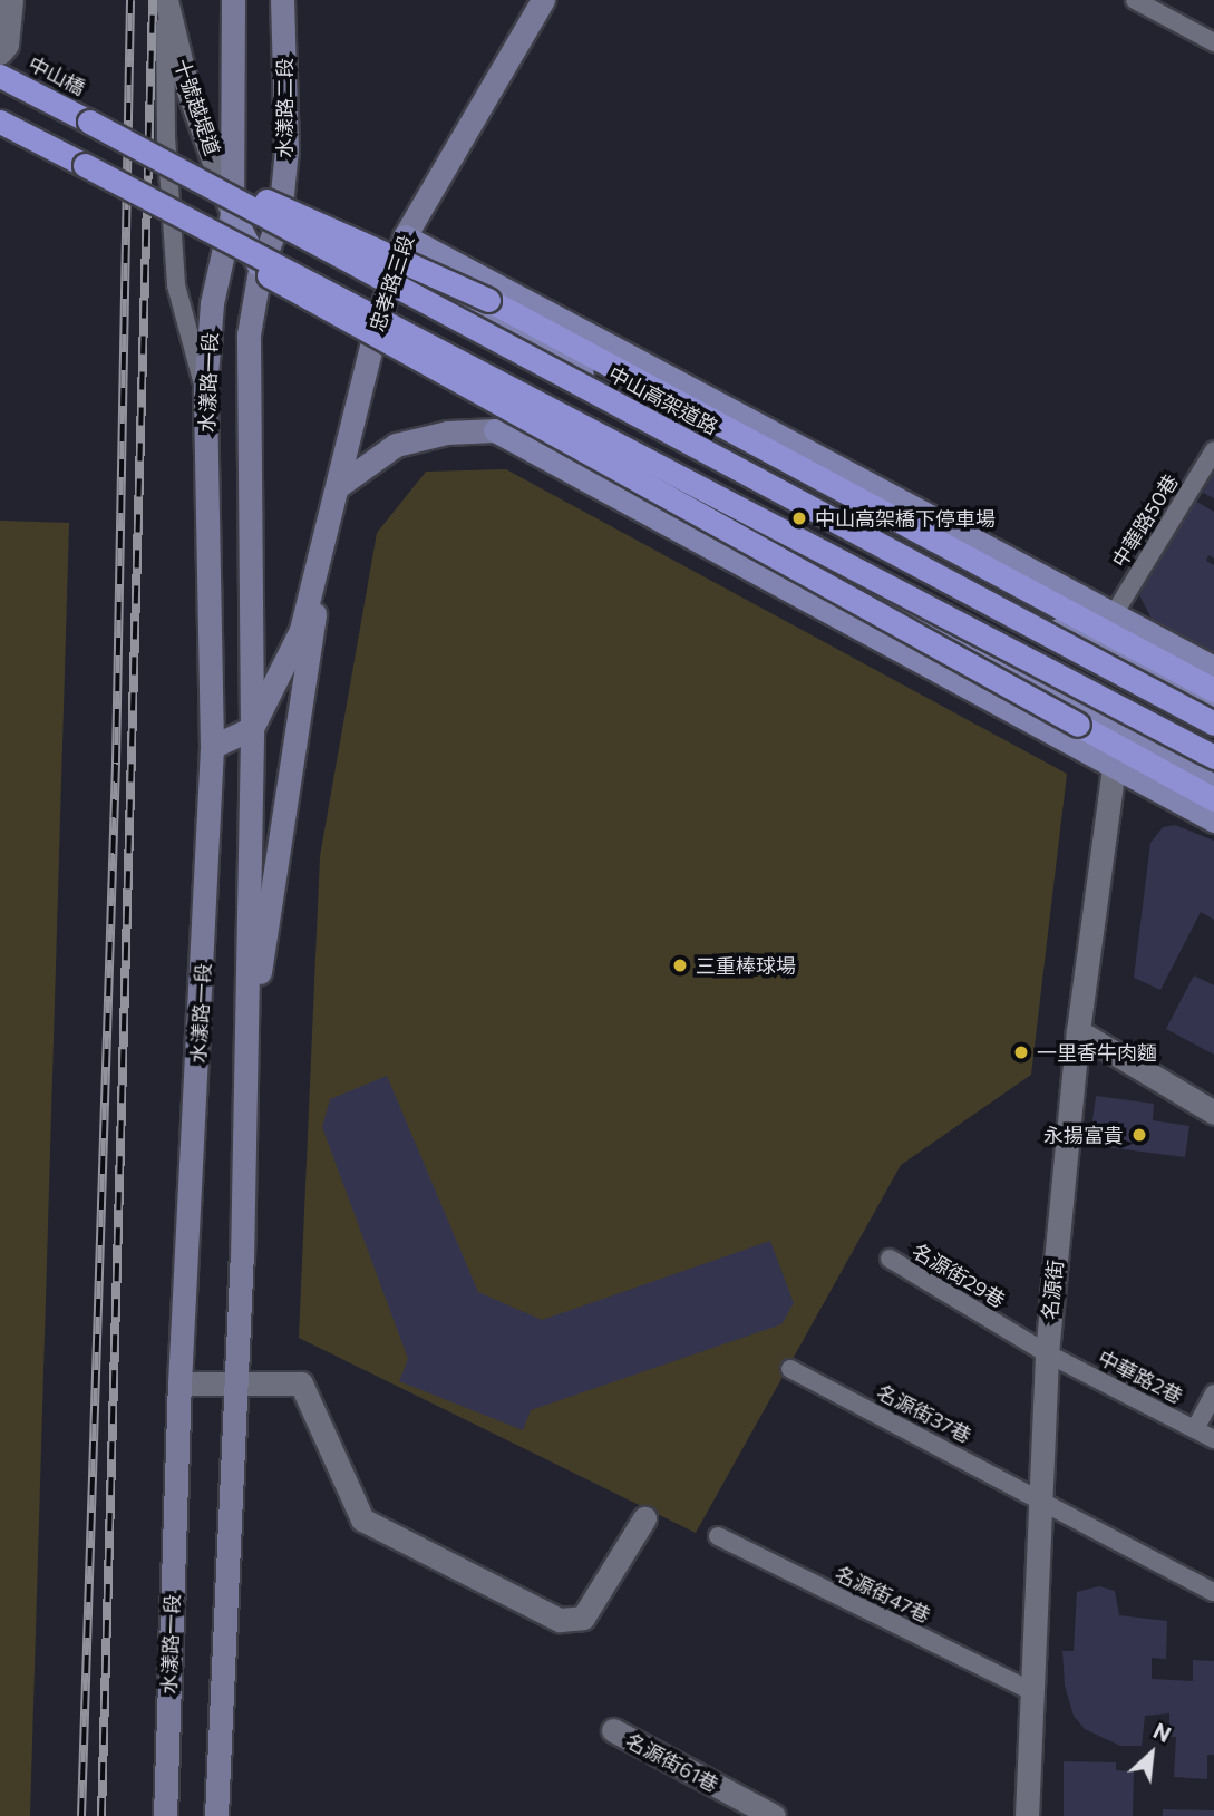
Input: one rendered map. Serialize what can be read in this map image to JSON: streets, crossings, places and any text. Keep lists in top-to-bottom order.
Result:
{
  "streets": {
    "highway": ["中山橋", "中山高架道路"],
    "street": [
      "十號越堤道",
      "水漾路二段",
      "忠孝路三段",
      "水漾路一段",
      "名源街",
      "名源街61巷"
    ],
    "lane": [
      "中華路50巷",
      "名源街29巷",
      "中華路2巷",
      "名源街37巷",
      "名源街47巷"
    ]
  },
  "crossings": [
    ["中山橋", "中山高架道路"],
    ["十號越堤道", "水漾路一段"],
    ["水漾路二段", "水漾路一段"],
    ["名源街29巷", "名源街"],
    ["名源街29巷", "中華路2巷"],
    ["名源街", "中華路2巷"],
    ["名源街", "名源街37巷"],
    ["名源街", "名源街47巷"]
  ],
  "places": [
    "中山高架橋下停車場",
    "三重棒球場",
    "一里香牛肉麵",
    "永揚富貴"
  ],
  "north": "top right"
}
